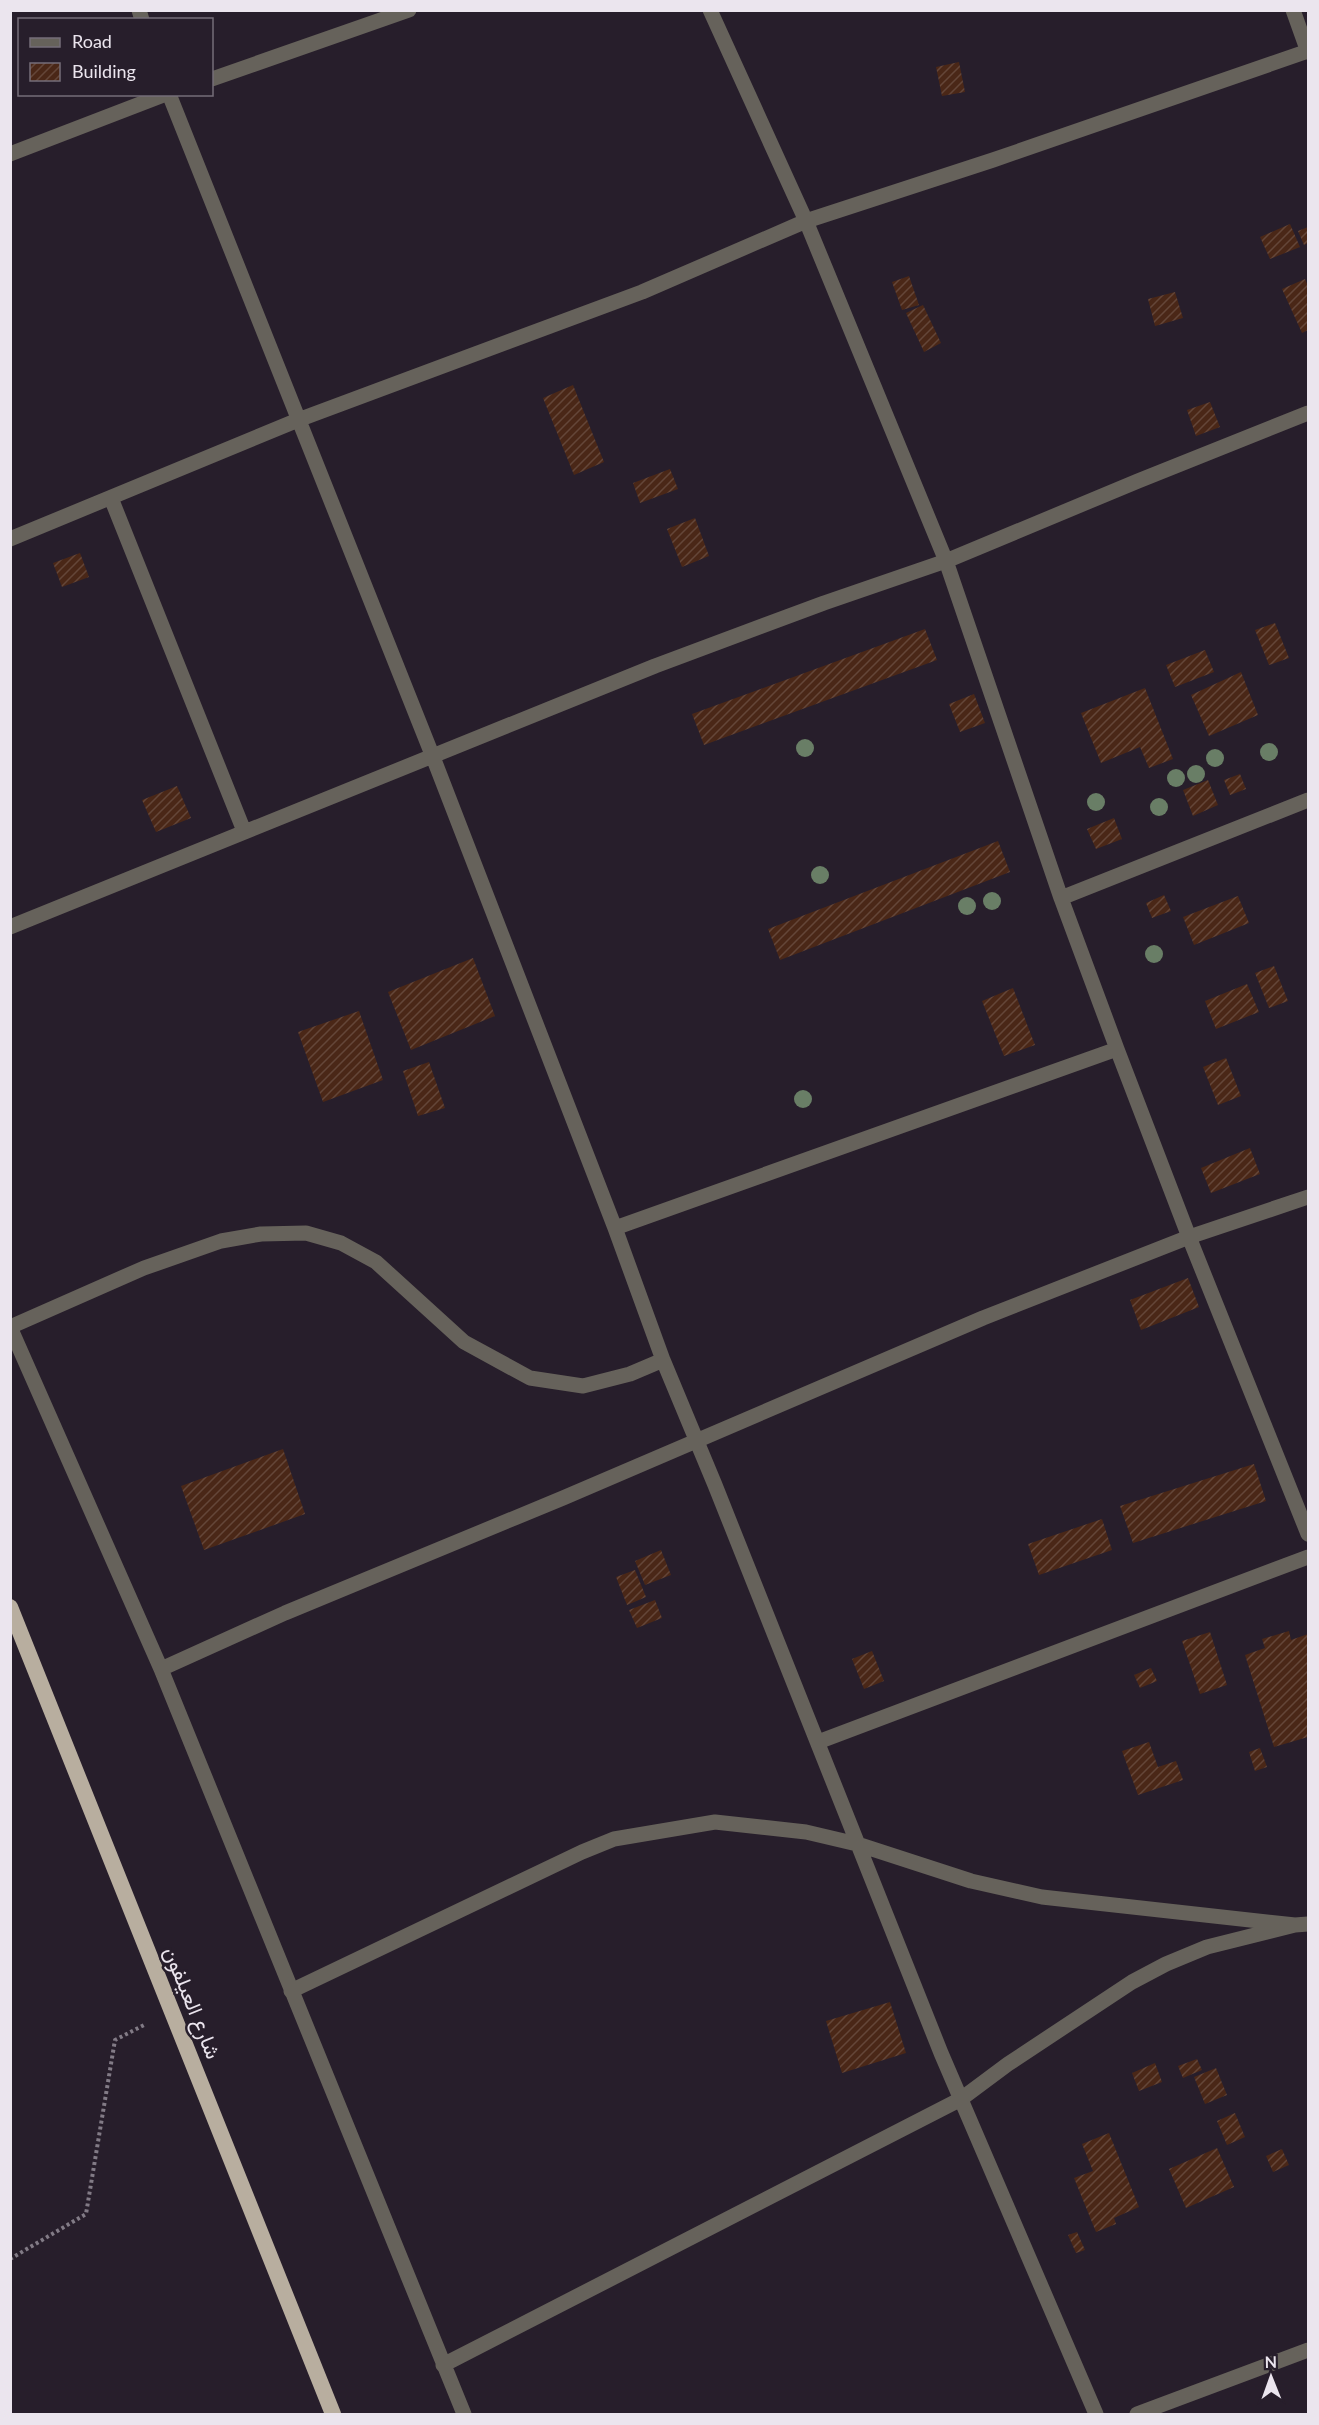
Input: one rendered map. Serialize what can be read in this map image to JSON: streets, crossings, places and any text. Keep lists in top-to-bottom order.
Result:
{
  "streets": {
    "highway": ["شارع العيلفون"]
  },
  "legend": ["Road", "Building"],
  "north": "top"
}
